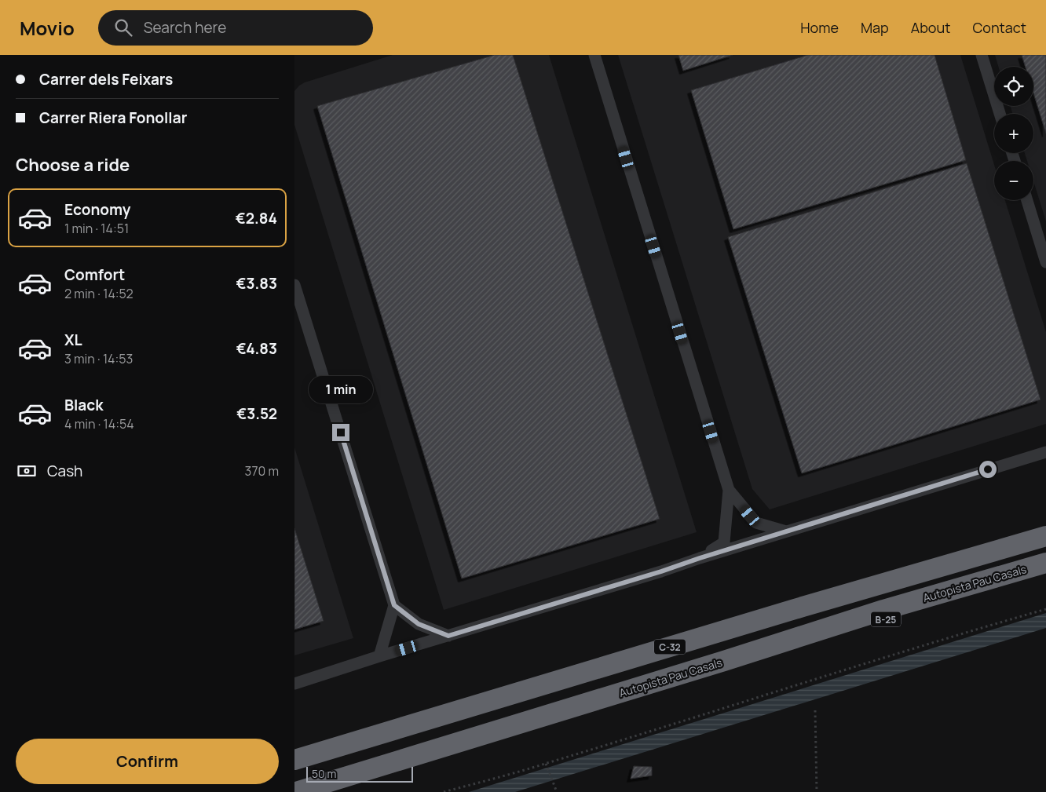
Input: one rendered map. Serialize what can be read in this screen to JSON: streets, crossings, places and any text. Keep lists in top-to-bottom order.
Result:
{
  "streets": {
    "highway": ["Autopista Pau Casals", "B-25", "C-32"]
  },
  "crossings": [
    ["Autopista Pau Casals", "B-25"]
  ],
  "scale_bar": "50 m",
  "page": {
    "header": "Movio",
    "search": "Search here",
    "nav": [
      "Home",
      "Map",
      "About",
      "Contact"
    ],
    "banner": ["Carrer dels Feixars", "Carrer Riera Fonollar"],
    "map_buttons": ["+", "−"],
    "heading": "Choose a ride",
    "list": [
      {
        "name": "Economy",
        "note": "1 min · 14:51",
        "value": "€2.84"
      },
      {
        "name": "Comfort",
        "note": "2 min · 14:52",
        "value": "€3.83"
      },
      {
        "name": "XL",
        "note": "3 min · 14:53",
        "value": "€4.83"
      },
      {
        "name": "Black",
        "note": "4 min · 14:54",
        "value": "€3.52"
      }
    ],
    "bubble": "1 min",
    "pay": ["Cash", "370 m"],
    "buttons": "Confirm",
    "scale": "50 m"
  }
}
